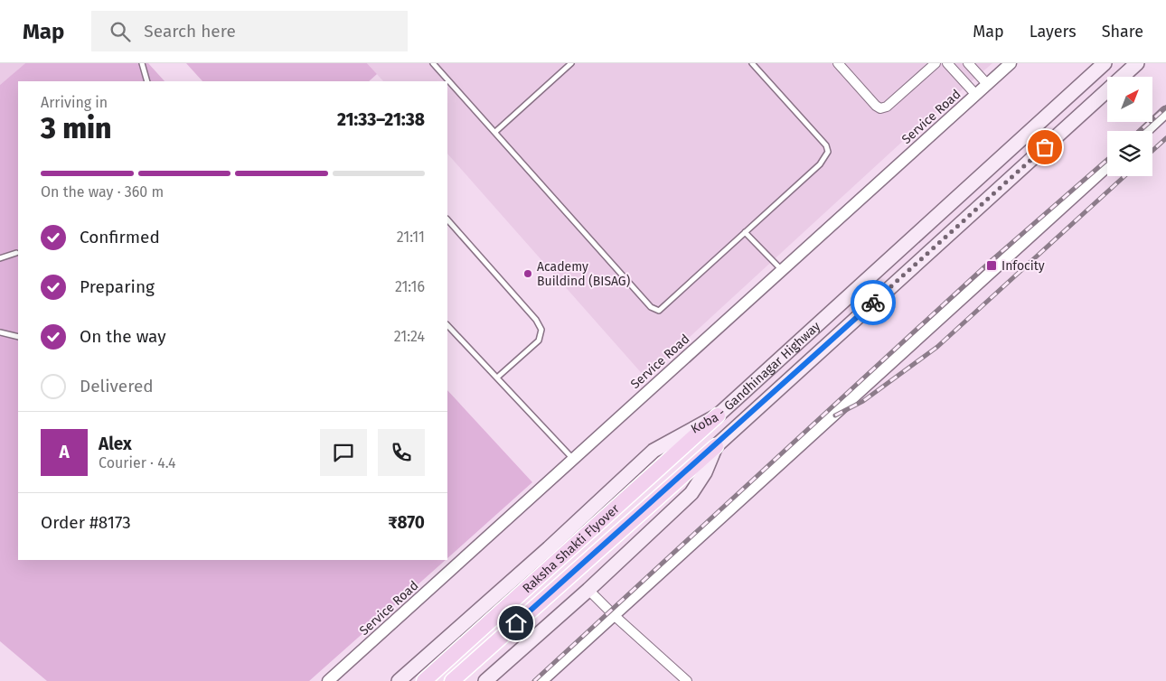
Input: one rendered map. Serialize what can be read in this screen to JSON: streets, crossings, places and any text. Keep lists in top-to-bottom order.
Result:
{
  "streets": {
    "main road": ["Koba - Gandhinagar Highway", "Raksha Shakti Flyover"],
    "street": ["Service Road"]
  },
  "crossings": [
    ["Koba - Gandhinagar Highway", "Raksha Shakti Flyover"]
  ],
  "places": {
    "transit": ["Infocity"],
    "other": ["Academy Buildind (BISAG)"]
  },
  "north": "top right",
  "page": {
    "header": "Map",
    "search": "Search here",
    "nav": ["Map", "Layers", "Share"],
    "heading": ["3 min", "Arriving in", "21:33–21:38"],
    "panel": [
      "Alex",
      "Courier · 4.4",
      "Order #8173",
      "₹870"
    ],
    "bar": "On the way · 360 m",
    "list": [
      ["Confirmed", "21:11"],
      ["Preparing", "21:16"],
      ["On the way", "21:24"],
      "Delivered"
    ],
    "round": "A"
  }
}
